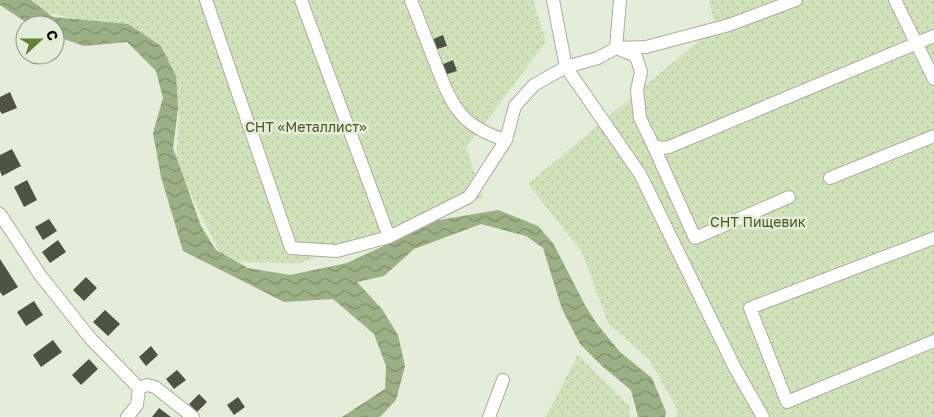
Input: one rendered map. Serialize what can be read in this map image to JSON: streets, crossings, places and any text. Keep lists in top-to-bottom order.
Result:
{
  "parks": ["СНТ «Металлист»", "СНТ Пищевик"],
  "north": "right"
}
